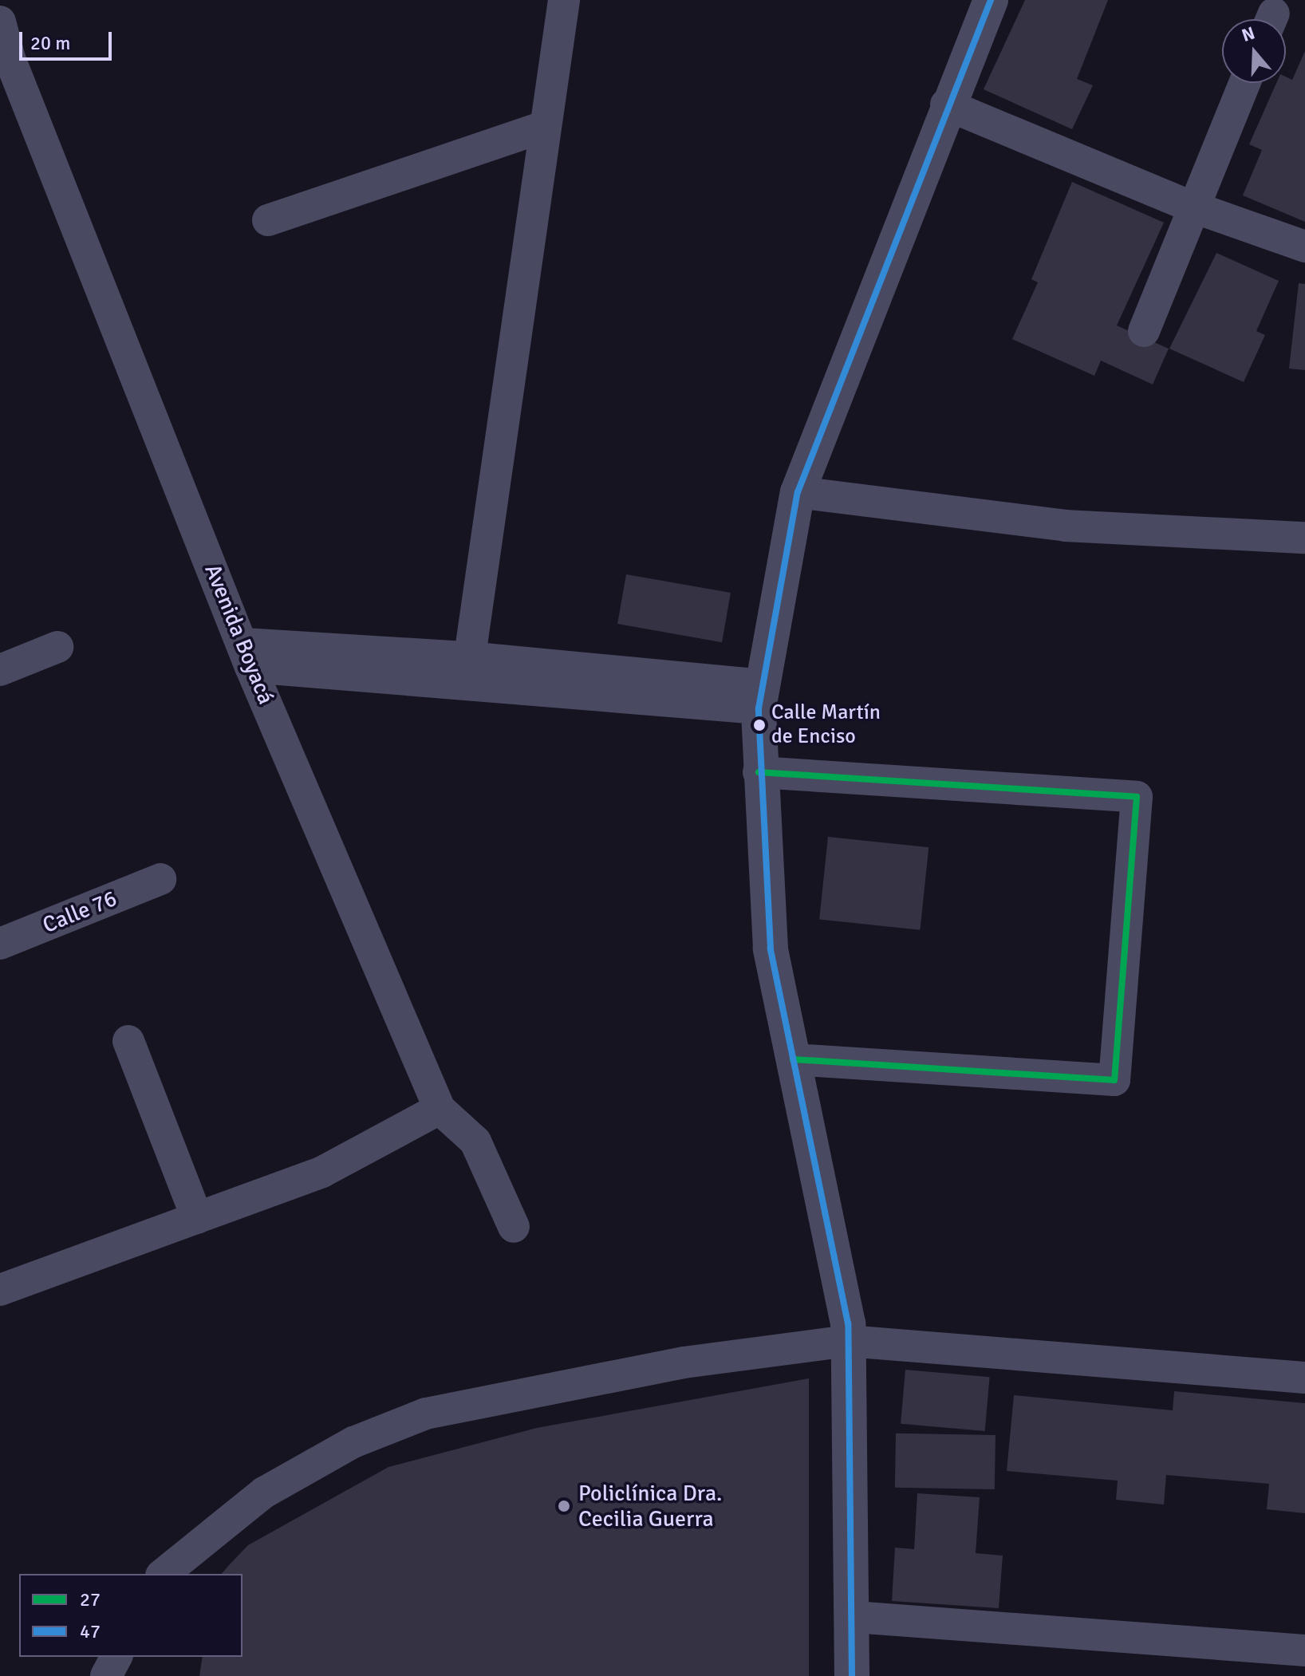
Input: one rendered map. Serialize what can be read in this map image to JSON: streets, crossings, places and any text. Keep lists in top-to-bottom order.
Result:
{
  "streets": {
    "street": ["Avenida Boyacá", "Calle 76"]
  },
  "places": ["Calle Martín de Enciso", "Policlínica Dra. Cecilia Guerra"],
  "lines": ["transit line 47", "transit line 27"],
  "legend": ["27", "47"],
  "scale_bar": "20 m",
  "north": "top"
}
